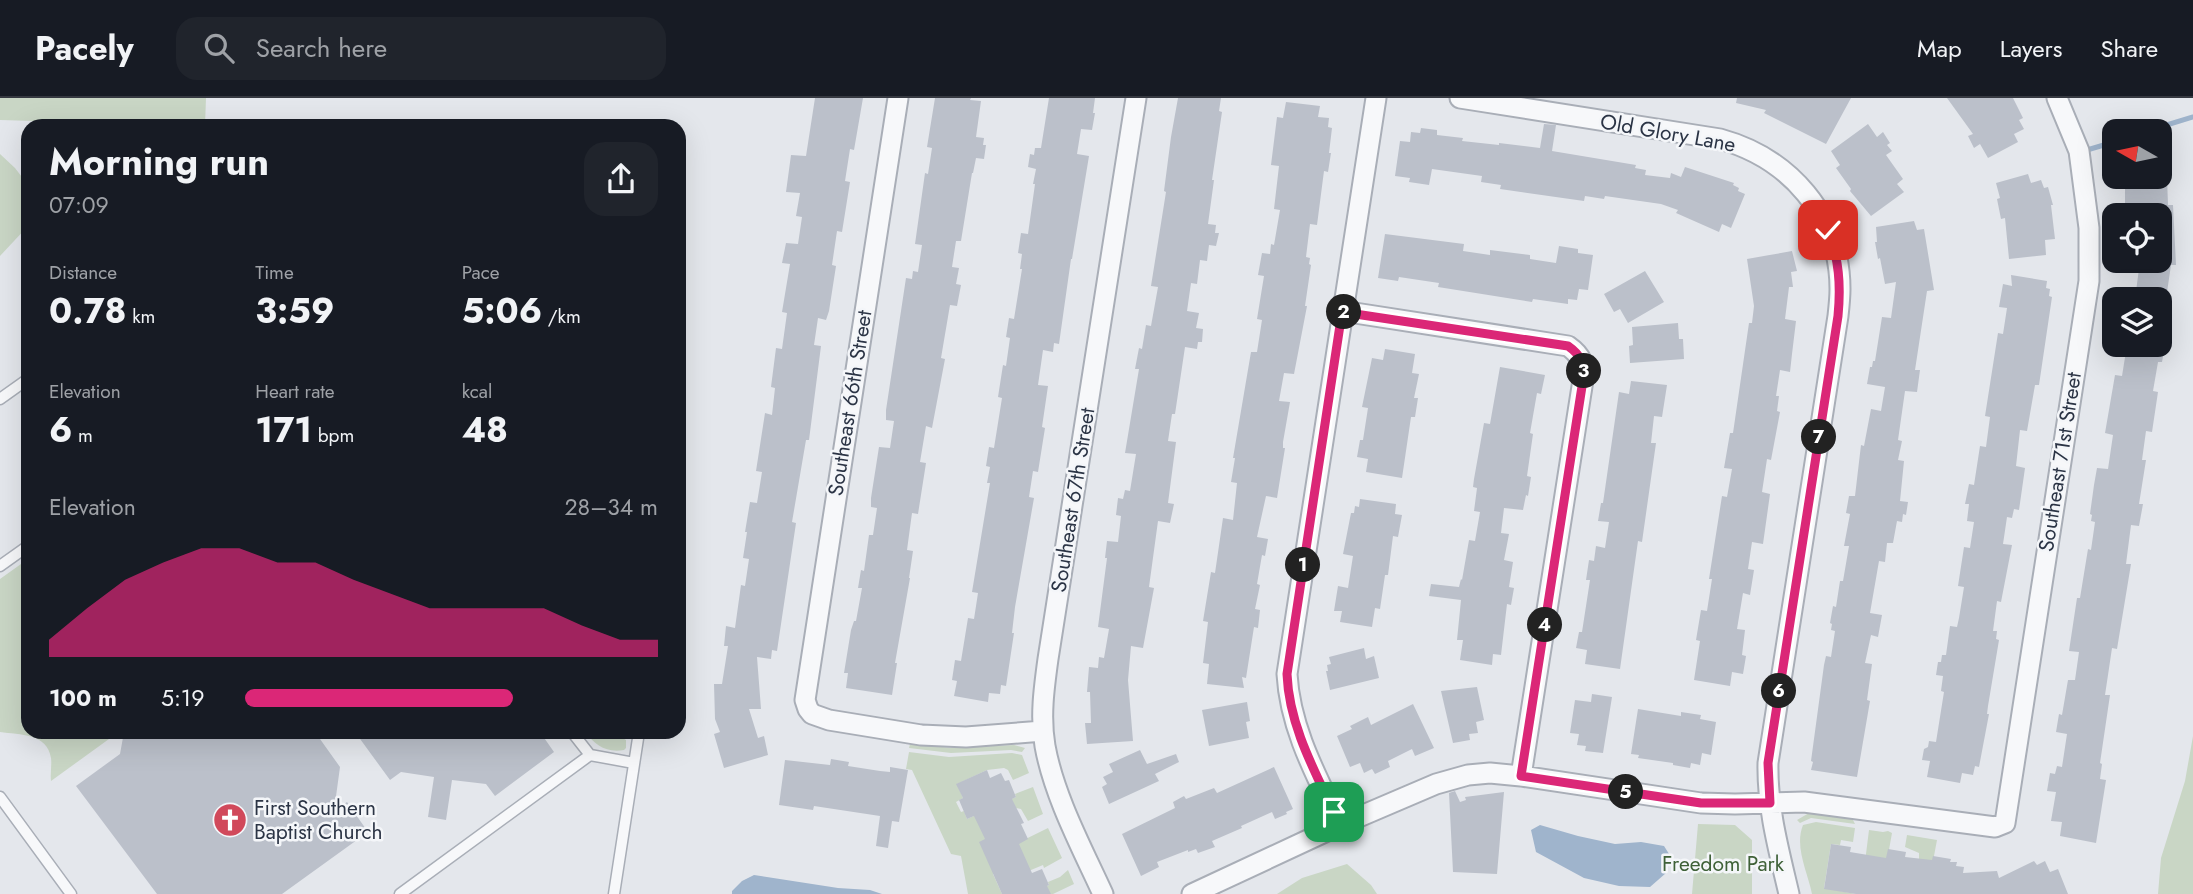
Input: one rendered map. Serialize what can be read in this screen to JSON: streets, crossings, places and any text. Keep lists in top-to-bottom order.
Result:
{
  "streets": {
    "street": [
      "Old Glory Lane",
      "Southeast 66th Street",
      "Southeast 71st Street",
      "Southeast 67th Street"
    ]
  },
  "crossings": [
    ["Old Glory Lane", "Southeast 71st Street"],
    ["Southeast 66th Street", "Southeast 67th Street"]
  ],
  "parks": ["Freedom Park"],
  "places": {
    "church": ["First Southern Baptist Church"]
  },
  "north": "left",
  "page": {
    "header": "Pacely",
    "search": "Search here",
    "nav": ["Map", "Layers", "Share"],
    "heading": ["Morning run", "07:09"],
    "stats": [
      ["Distance", "0.78 km"],
      ["Time", "3:59"],
      ["Pace", "5:06 /km"],
      ["Elevation", "6 m"],
      ["Heart rate", "171 bpm"],
      ["kcal", "48"]
    ],
    "pins": [
      "2",
      "3",
      "7",
      "1",
      "4",
      "6",
      "5"
    ],
    "chart": ["Elevation", "28–34 m"],
    "list": [
      {
        "name": "100 m",
        "note": "5:19"
      }
    ]
  }
}
